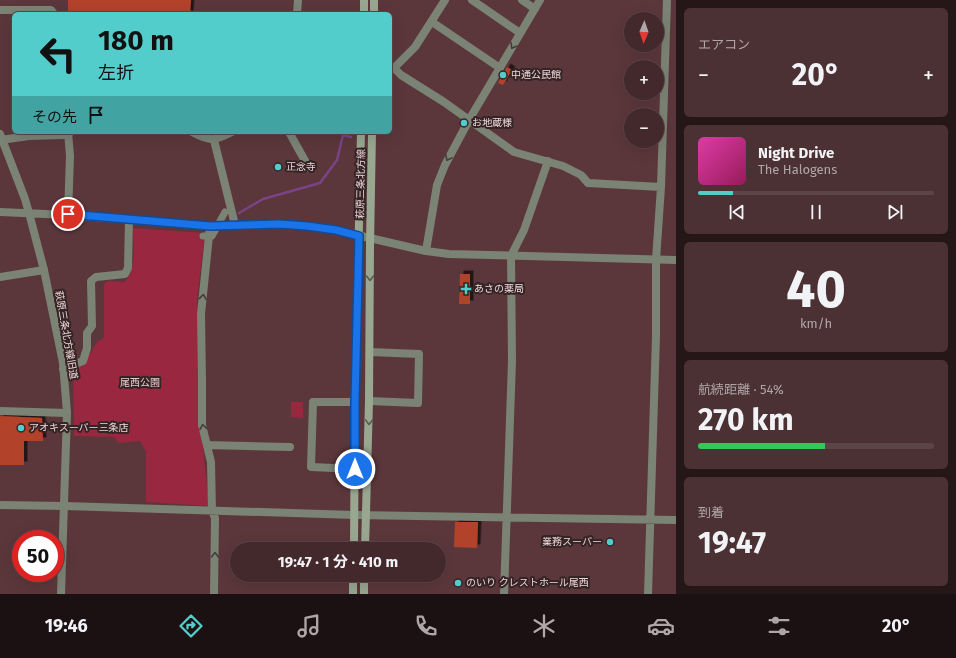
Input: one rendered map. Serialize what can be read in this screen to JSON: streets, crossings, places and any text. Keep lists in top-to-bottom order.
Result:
{
  "streets": {
    "main road": ["萩原三条北方線"],
    "street": ["萩原三条北方線旧道"]
  },
  "parks": ["尾西公園"],
  "places": {
    "other": [
      "中通公民館",
      "お地蔵様",
      "正念寺",
      "アオキスーパー三条店",
      "業務スーパー",
      "のいり クレストホール尾西"
    ],
    "health": ["あさの薬局"]
  },
  "north": "bottom",
  "page": {
    "tile": [
      "エアコン",
      ["40", "km/h"],
      ["航続距離 · 54%", "270 km"],
      ["到着", "19:47"]
    ],
    "map_buttons": ["+", "−"],
    "turn": ["180 m", "左折"],
    "heat": ["−", "20°", "+"],
    "then": "その先",
    "song": ["Night Drive", "The Halogens"],
    "limit": "50",
    "trip": "19:47 · 1 分 · 410 m",
    "tabs": ["19:46", "20°"]
  }
}
